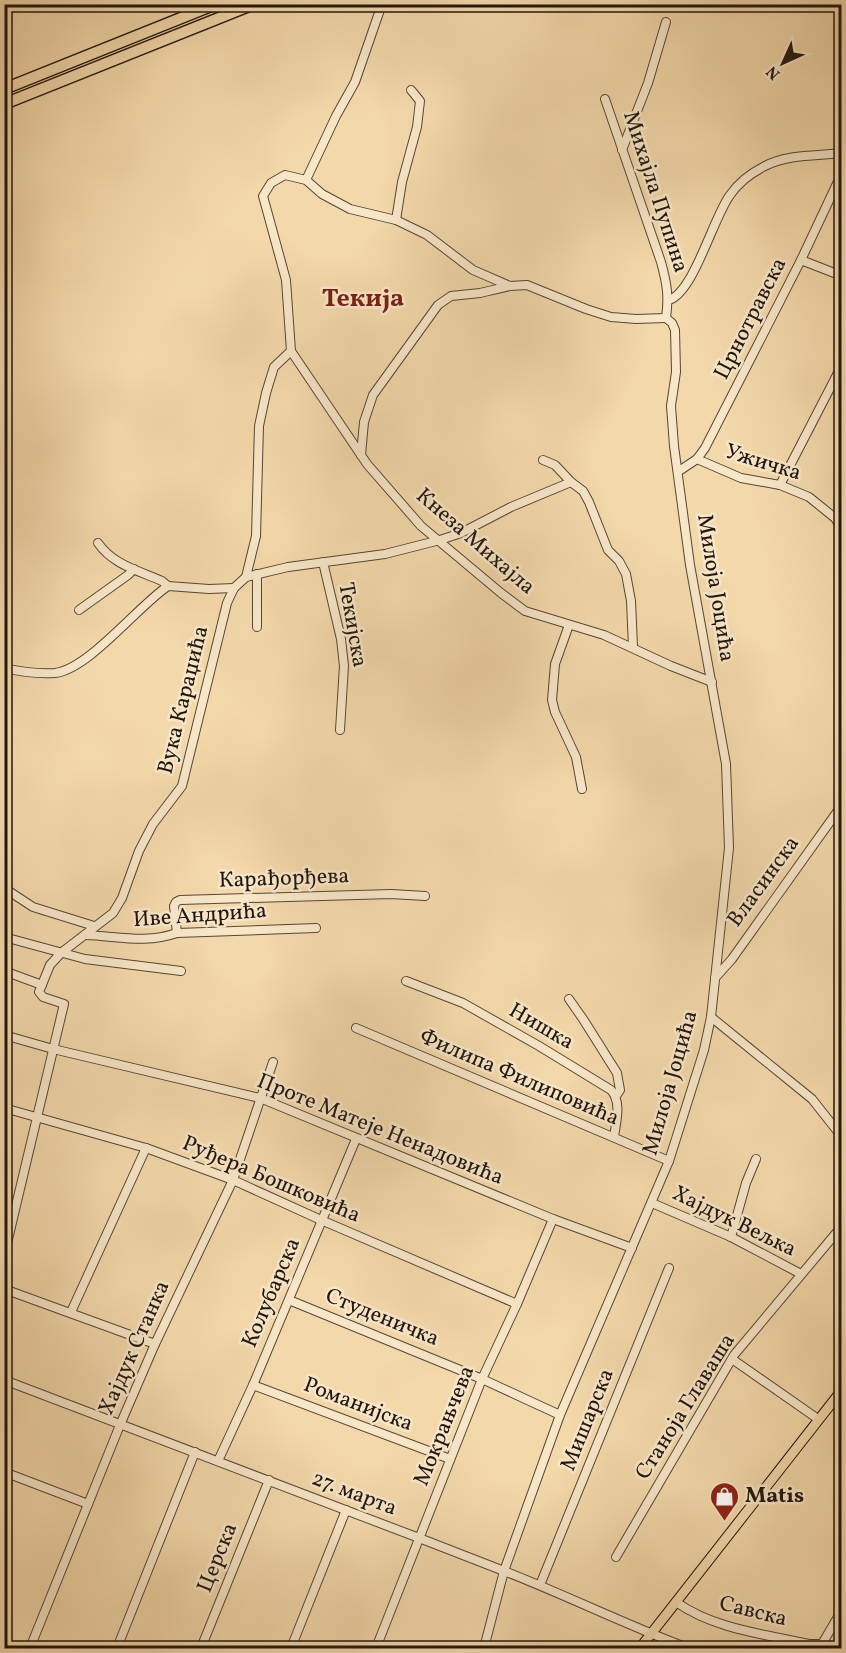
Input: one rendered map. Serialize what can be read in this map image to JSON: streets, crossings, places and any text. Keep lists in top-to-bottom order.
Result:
{
  "streets": {
    "street": [
      "Михајла Пупина",
      "Црнотравска",
      "Ужичка",
      "Кнеза Михајла",
      "Милоја Јоцића",
      "Текијска",
      "Вука Караџића",
      "Карађорђева",
      "Власинска",
      "Иве Андрића",
      "Нишка",
      "Филипа Филиповића",
      "Проте Матеје Ненадовића",
      "Руђера Бошковића",
      "Хајдук Вељка",
      "Колубарска",
      "Студеничка",
      "Хајдук Станка",
      "Романијска",
      "Станоја Главаша",
      "Мишарска",
      "Мокрањчева",
      "27. марта",
      "Церска",
      "Савска"
    ]
  },
  "crossings": [
    ["Михајла Пупина", "Црнотравска"],
    ["Михајла Пупина", "Милоја Јоцића"],
    ["Црнотравска", "Ужичка"],
    ["Црнотравска", "Милоја Јоцића"],
    ["Кнеза Михајла", "Милоја Јоцића"],
    ["Кнеза Михајла", "Текијска"],
    ["Милоја Јоцића", "Власинска"],
    ["Милоја Јоцића", "Филипа Филиповића"],
    ["Милоја Јоцића", "Проте Матеје Ненадовића"],
    ["Милоја Јоцића", "Хајдук Вељка"],
    ["Милоја Јоцића", "Студеничка"],
    ["Милоја Јоцића", "27. марта"],
    ["Вука Караџића", "Иве Андрића"],
    ["Карађорђева", "Иве Андрића"],
    ["Проте Матеје Ненадовића", "Колубарска"],
    ["Проте Матеје Ненадовића", "Хајдук Станка"],
    ["Проте Матеје Ненадовића", "Мокрањчева"],
    ["Руђера Бошковића", "Колубарска"],
    ["Руђера Бошковића", "Хајдук Станка"],
    ["Руђера Бошковића", "Мокрањчева"],
    ["Хајдук Вељка", "Станоја Главаша"],
    ["Колубарска", "Студеничка"],
    ["Колубарска", "Романијска"],
    ["Колубарска", "27. марта"],
    ["Студеничка", "Мокрањчева"],
    ["Хајдук Станка", "27. марта"],
    ["Романијска", "Мокрањчева"],
    ["Мишарска", "27. марта"],
    ["Мокрањчева", "27. марта"],
    ["27. марта", "Церска"]
  ],
  "districts": ["Текија"],
  "places": {
    "shop": ["Matis"]
  },
  "north": "bottom left"
}
